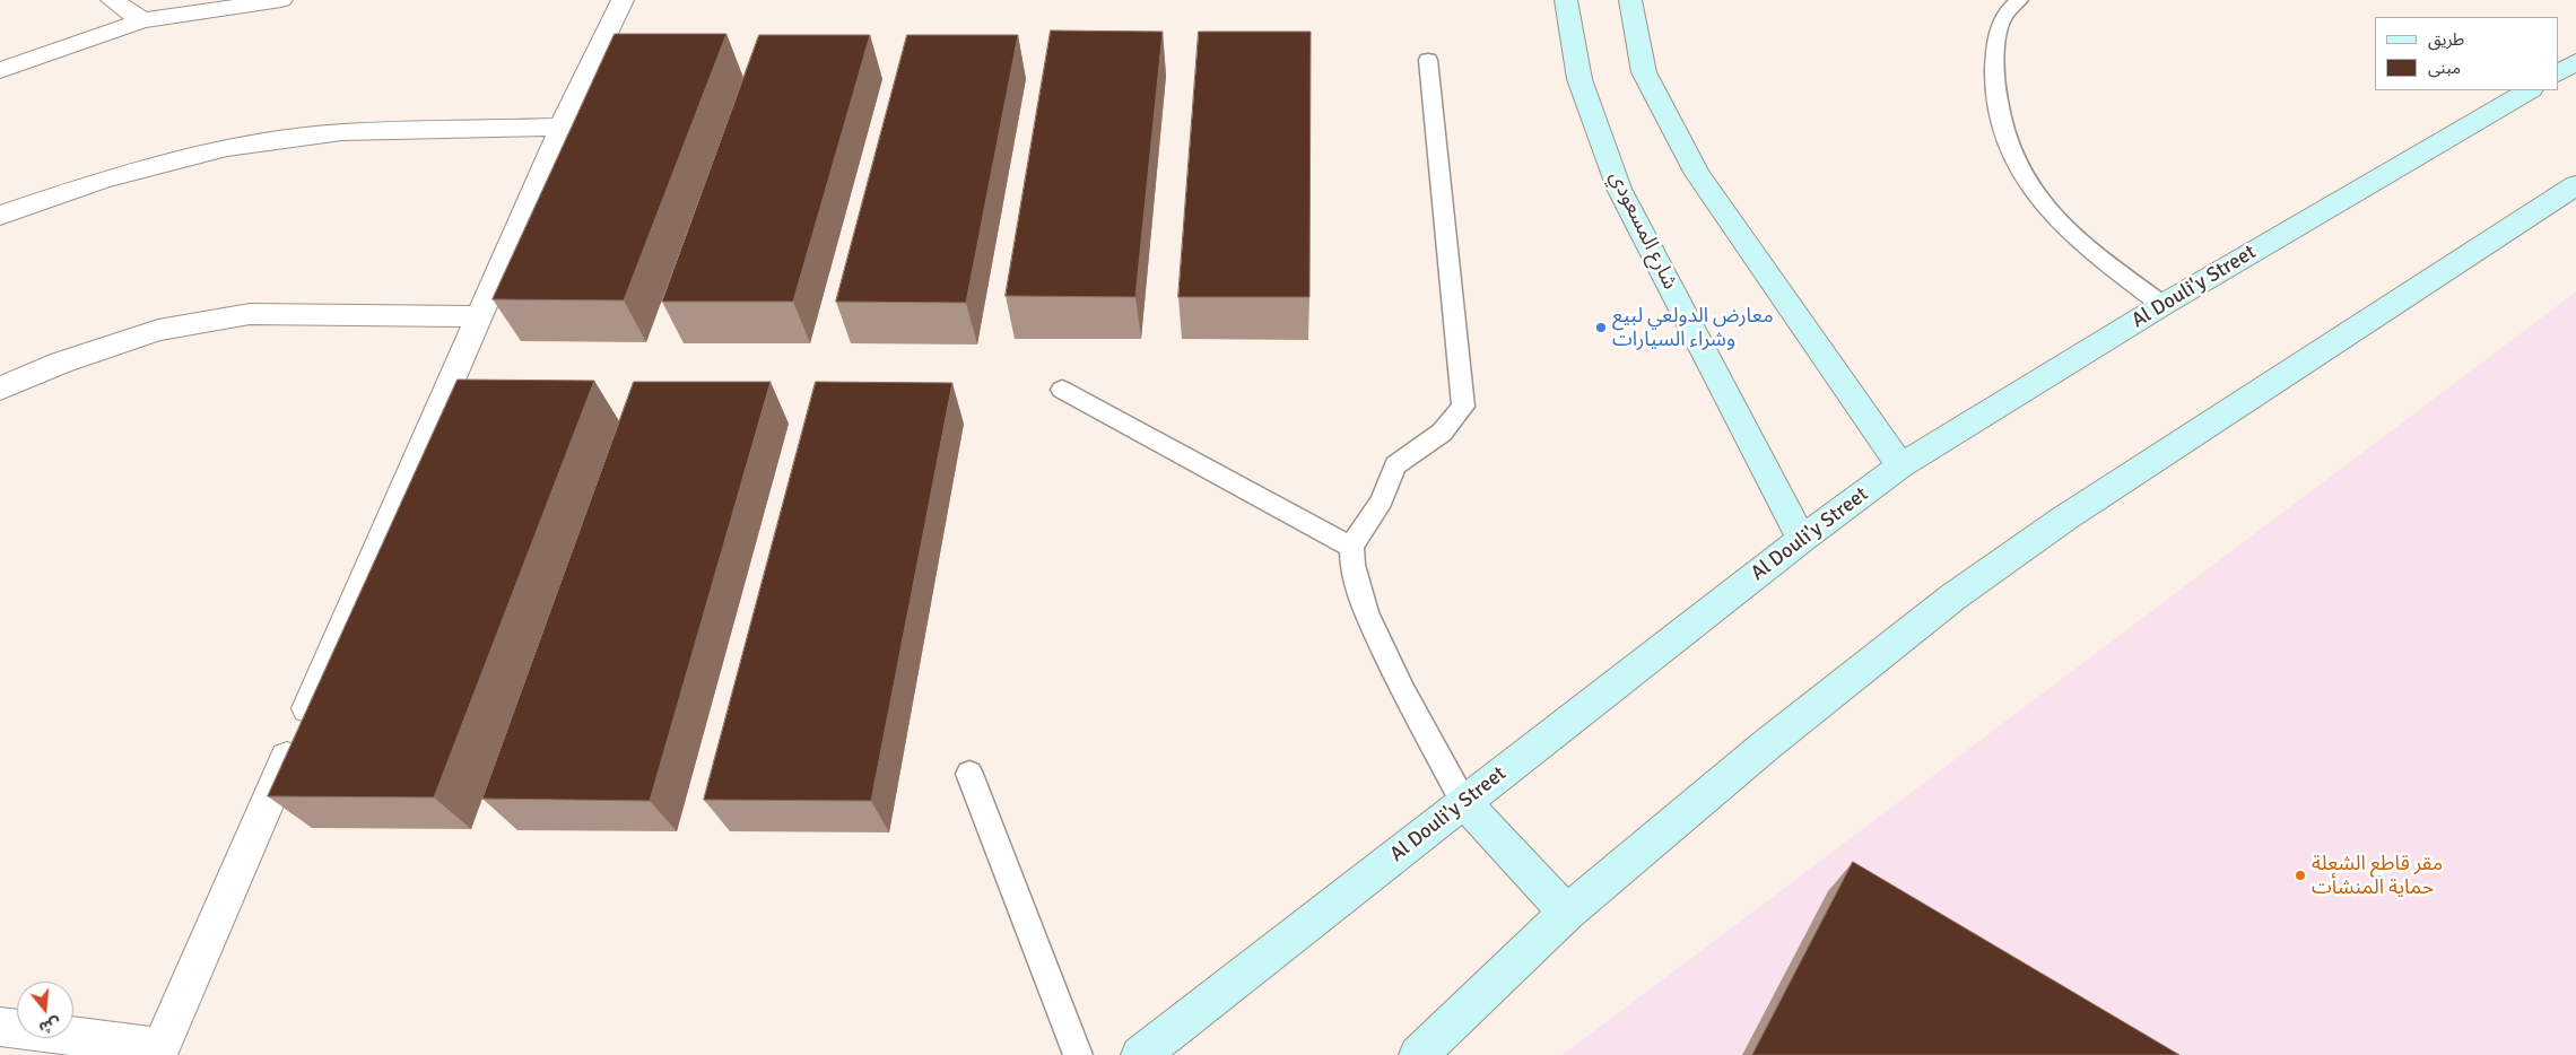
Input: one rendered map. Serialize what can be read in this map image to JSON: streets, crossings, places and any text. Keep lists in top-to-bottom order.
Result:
{
  "streets": {
    "main road": ["شارع المسعودي", "Al Douli'y Street"]
  },
  "crossings": [
    ["شارع المسعودي", "Al Douli'y Street"]
  ],
  "places": ["معارض الدولعي لبيع وشراء السيارات", "مقر قاطع الشعلة حماية المنشأت"],
  "legend": ["طريق", "مبنى"],
  "north": "bottom"
}
